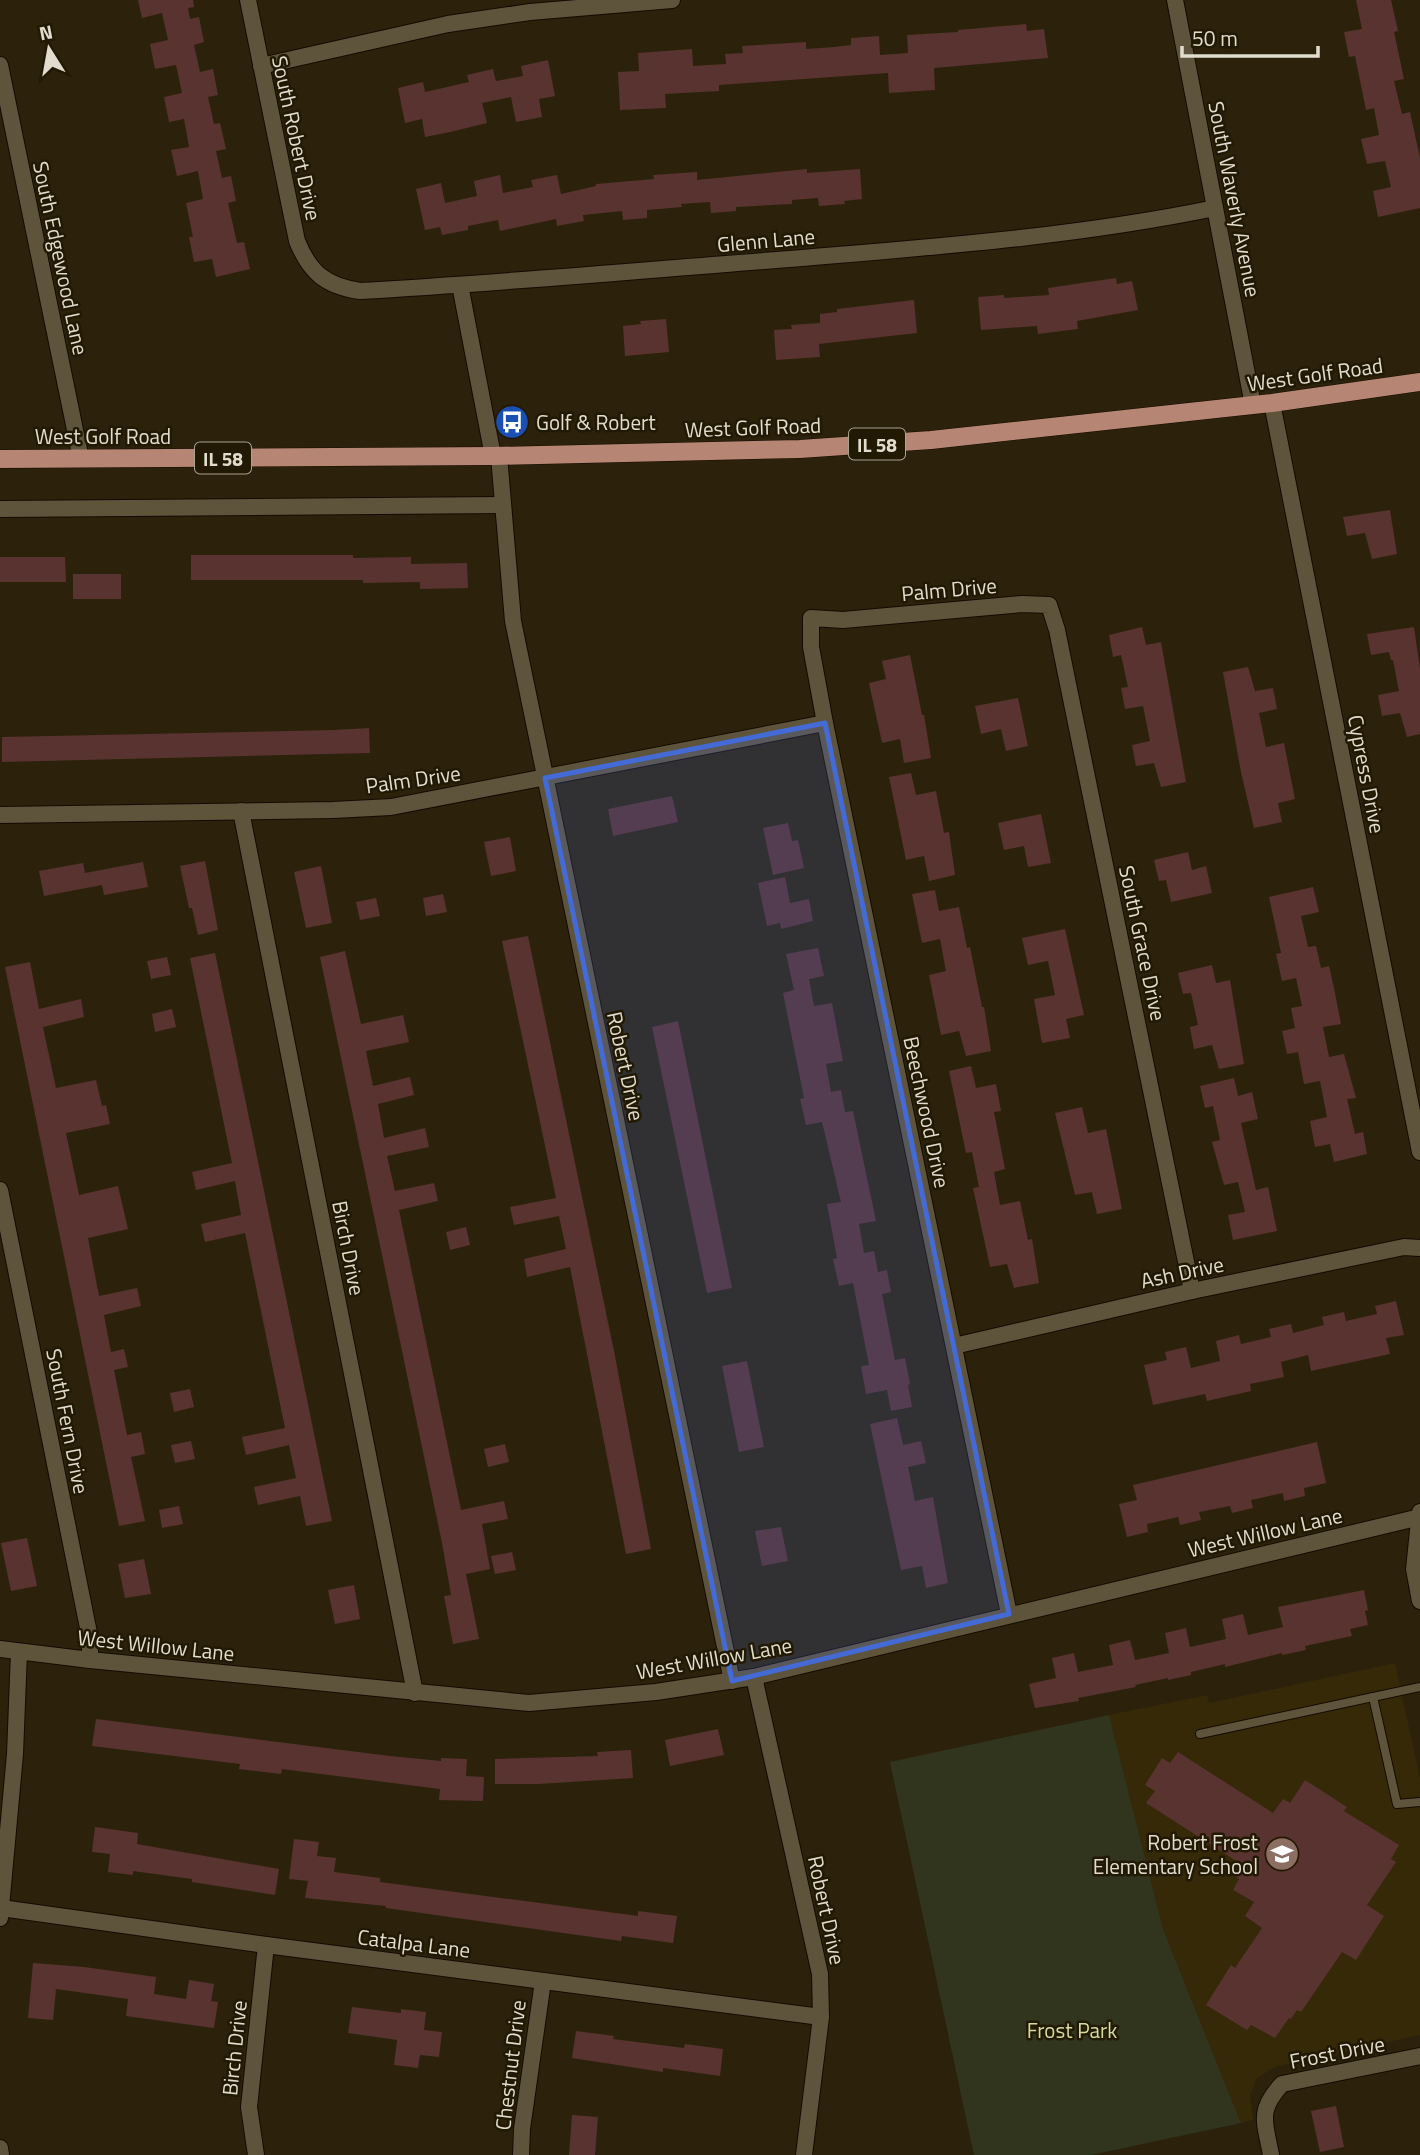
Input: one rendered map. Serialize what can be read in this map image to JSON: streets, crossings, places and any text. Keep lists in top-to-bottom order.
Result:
{
  "streets": {
    "main road": ["West Golf Road", "IL 58"],
    "street": [
      "South Robert Drive",
      "South Waverly Avenue",
      "Glenn Lane",
      "South Edgewood Lane",
      "Palm Drive",
      "Cypress Drive",
      "South Grace Drive",
      "Robert Drive",
      "Beechwood Drive",
      "Birch Drive",
      "Ash Drive",
      "South Fern Drive",
      "West Willow Lane",
      "Catalpa Lane",
      "Frost Drive",
      "Chestnut Drive"
    ]
  },
  "crossings": [
    ["South Robert Drive", "Glenn Lane"],
    ["South Waverly Avenue", "Glenn Lane"],
    ["South Waverly Avenue", "West Golf Road"],
    ["Glenn Lane", "Robert Drive"],
    ["South Edgewood Lane", "West Golf Road"],
    ["West Golf Road", "Cypress Drive"],
    ["West Golf Road", "Robert Drive"],
    ["Palm Drive", "South Grace Drive"],
    ["Palm Drive", "Robert Drive"],
    ["Palm Drive", "Beechwood Drive"],
    ["Palm Drive", "Birch Drive"],
    ["South Grace Drive", "Ash Drive"],
    ["Robert Drive", "West Willow Lane"],
    ["Robert Drive", "Catalpa Lane"],
    ["Beechwood Drive", "Ash Drive"],
    ["Beechwood Drive", "West Willow Lane"],
    ["Birch Drive", "West Willow Lane"],
    ["Birch Drive", "Catalpa Lane"],
    ["South Fern Drive", "West Willow Lane"],
    ["Catalpa Lane", "Chestnut Drive"]
  ],
  "parks": ["Frost Park"],
  "places": {
    "bus stop": ["Golf & Robert"],
    "school or university": ["Robert Frost Elementary School"]
  },
  "scale_bar": "50 m",
  "north": "top"
}
